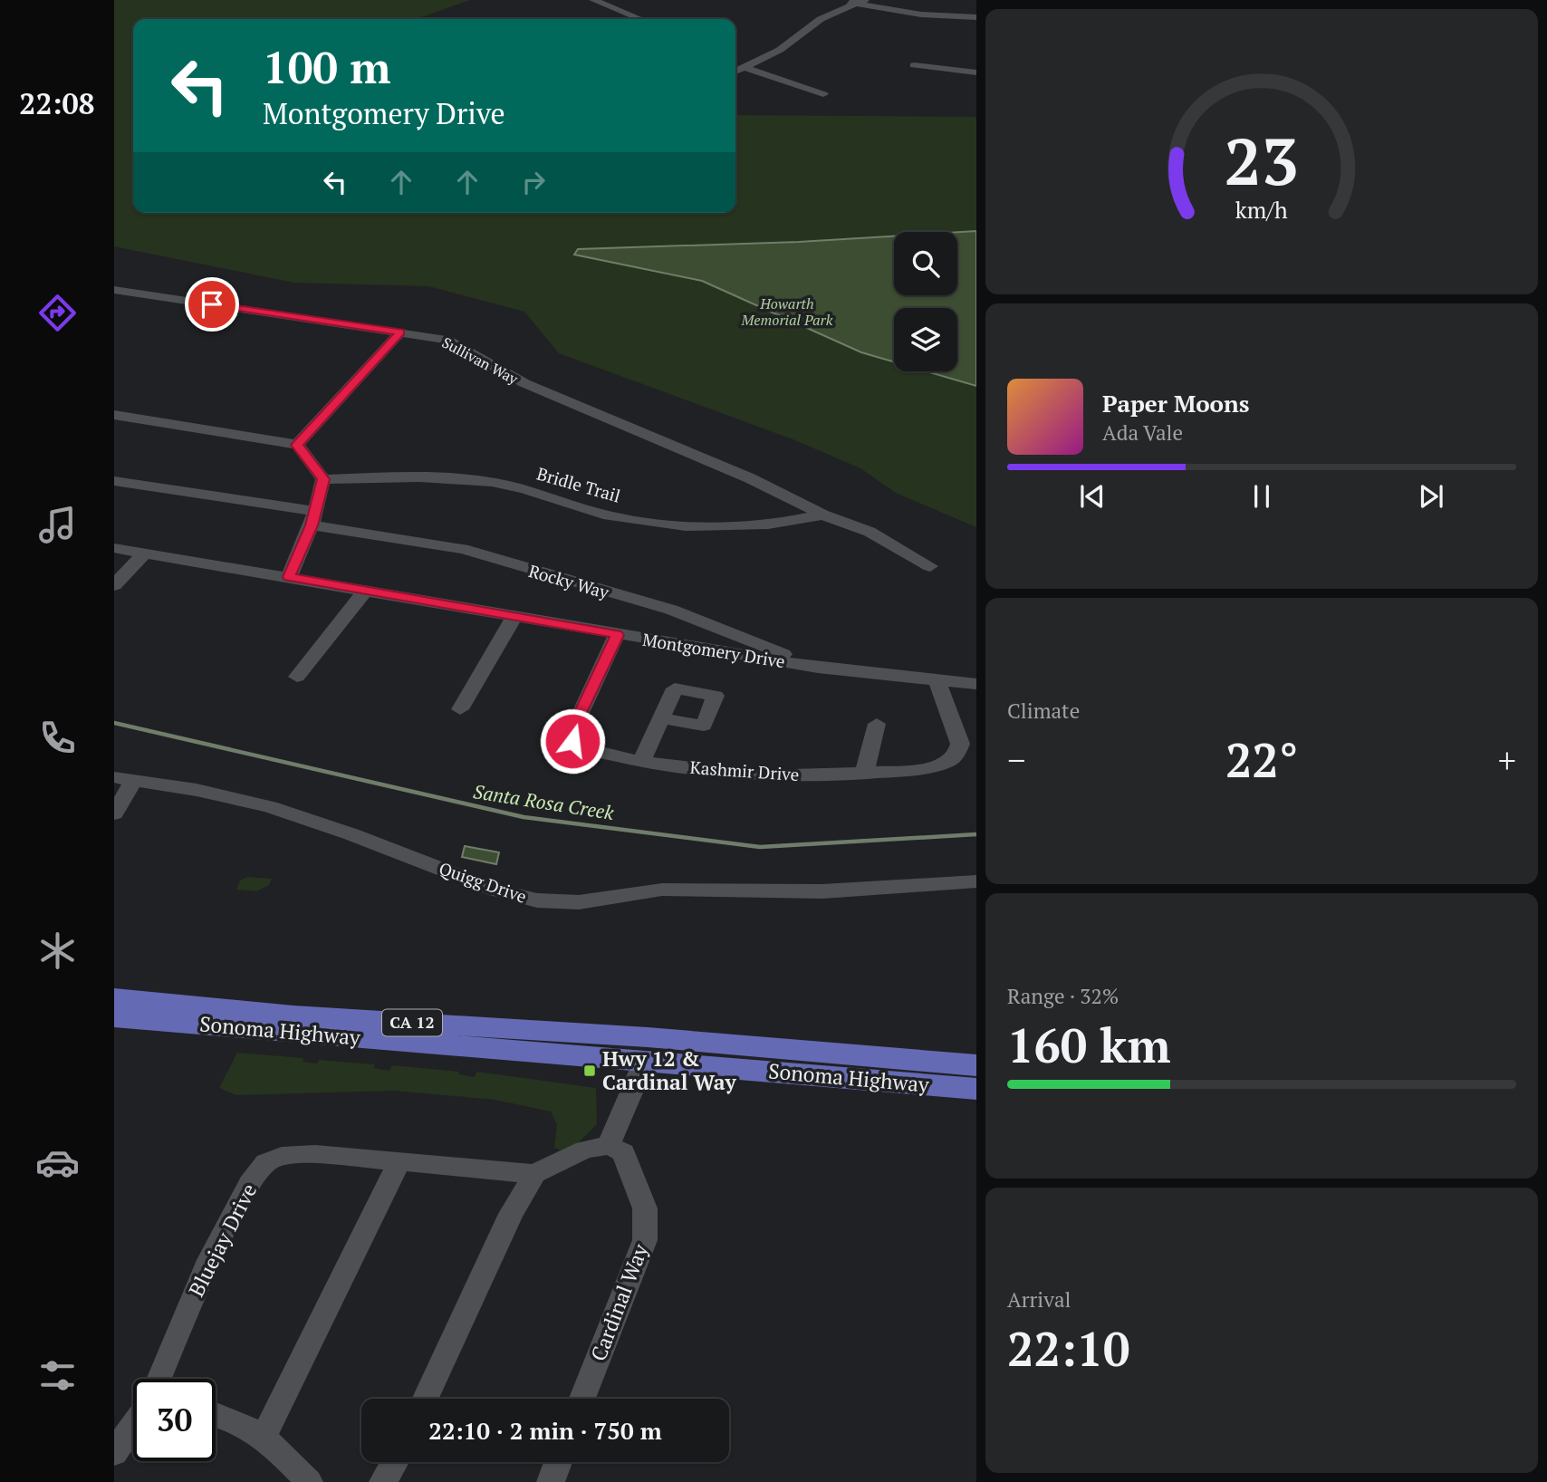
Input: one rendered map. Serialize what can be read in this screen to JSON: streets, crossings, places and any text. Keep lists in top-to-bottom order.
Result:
{
  "streets": {
    "main road": ["CA 12", "Sonoma Highway"],
    "street": [
      "Sullivan Way",
      "Bridle Trail",
      "Rocky Way",
      "Montgomery Drive",
      "Kashmir Drive",
      "Quigg Drive",
      "Bluejay Drive",
      "Cardinal Way"
    ]
  },
  "crossings": [
    ["Sullivan Way", "Bridle Trail"],
    ["Rocky Way", "Montgomery Drive"],
    ["Montgomery Drive", "Kashmir Drive"]
  ],
  "water": ["Santa Rosa Creek"],
  "parks": ["Howarth Memorial Park"],
  "places": {
    "transit": ["Hwy 12 & Cardinal Way"]
  },
  "page": {
    "tabs": "22:08",
    "turn": ["100 m", "Montgomery Drive"],
    "song": ["Paper Moons", "Ada Vale"],
    "tile": [
      "Climate",
      ["Range · 32%", "160 km"],
      ["Arrival", "22:10"]
    ],
    "heat": ["−", "22°", "+"],
    "limit": "30",
    "trip": "22:10 · 2 min · 750 m",
    "gauge": ["23", "km/h"]
  }
}
